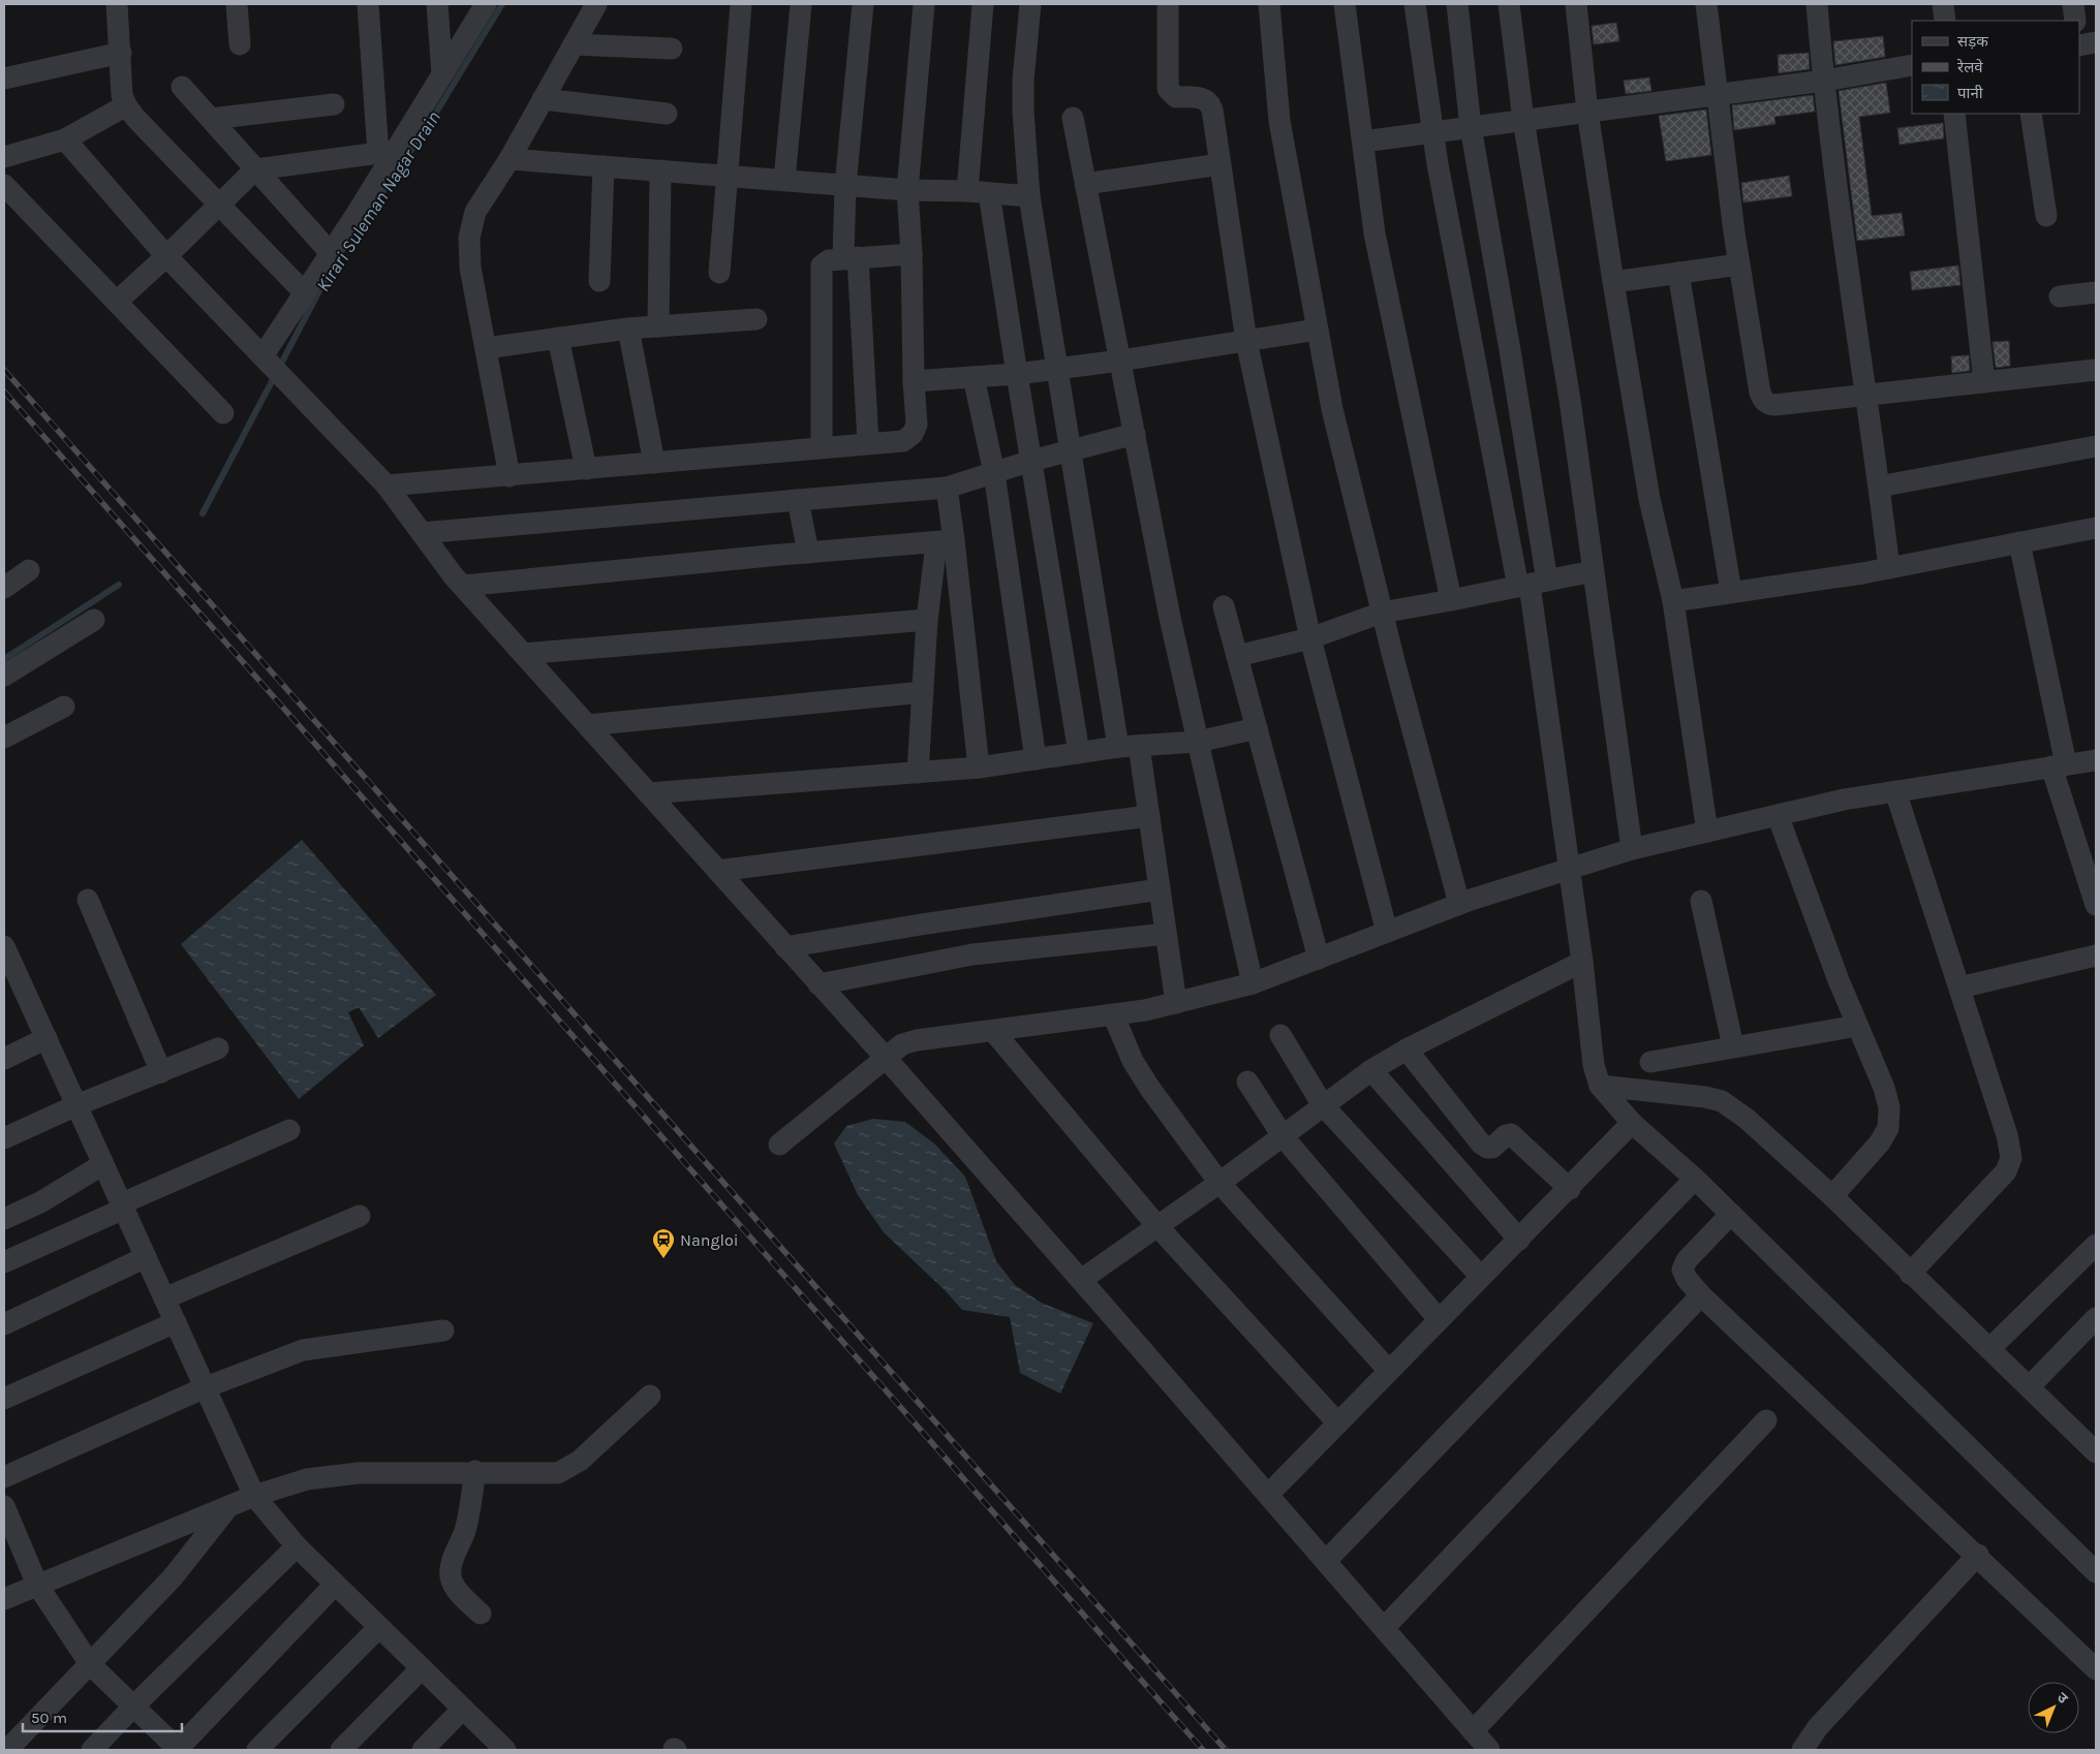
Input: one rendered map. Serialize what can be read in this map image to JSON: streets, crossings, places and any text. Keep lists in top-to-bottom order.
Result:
{
  "water": ["Kirari Suleman Nagar Drain"],
  "places": {
    "station": ["Nangloi"]
  },
  "legend": ["सड़क", "रेलवे", "पानी"],
  "scale_bar": "50 m",
  "north": "top right"
}
